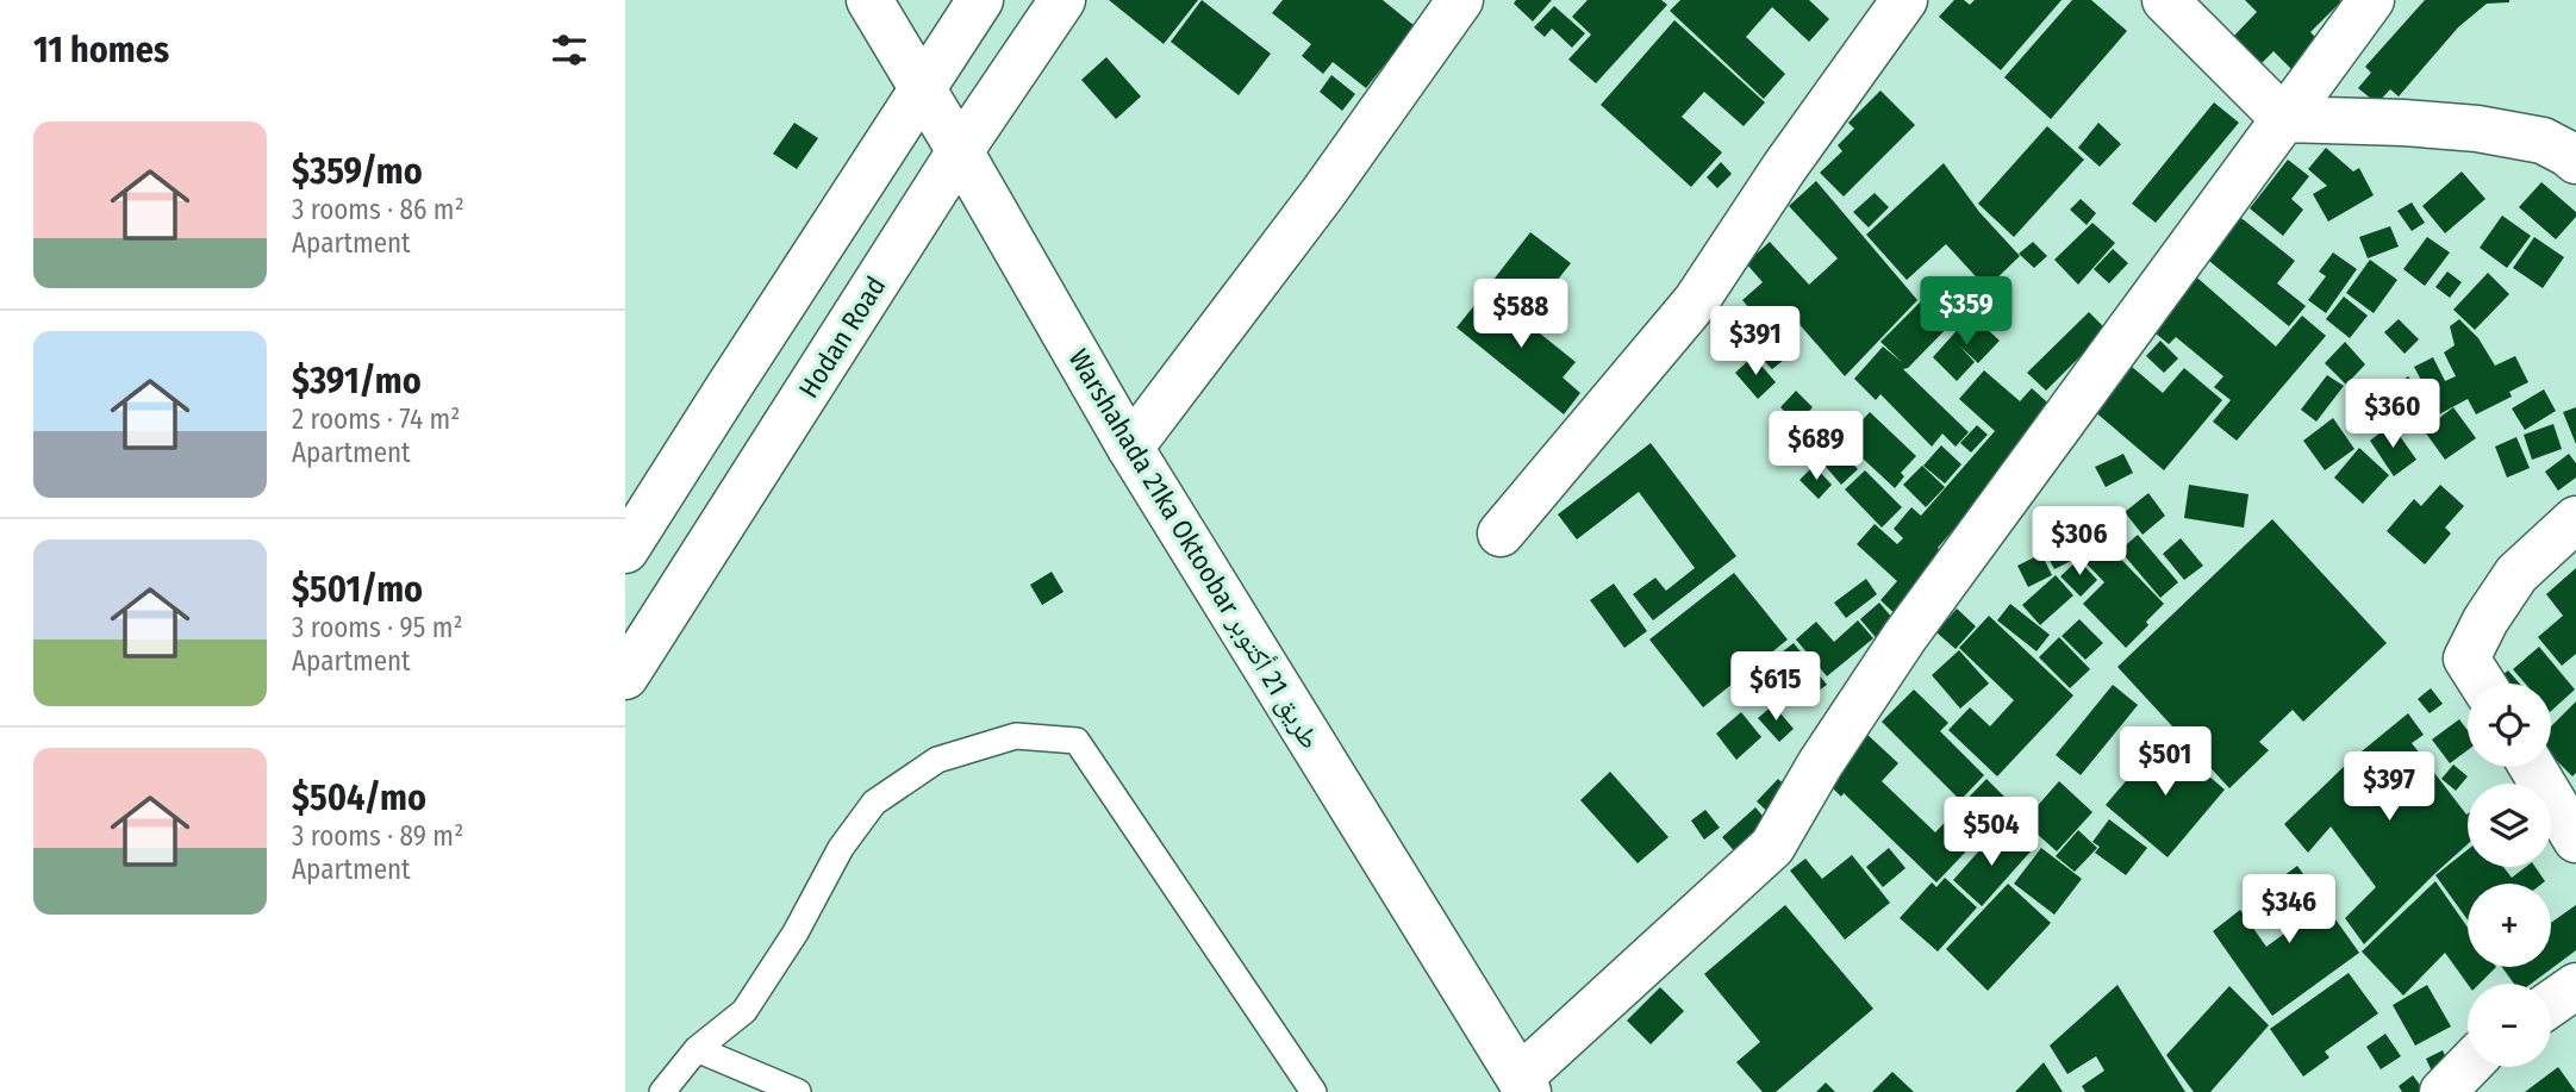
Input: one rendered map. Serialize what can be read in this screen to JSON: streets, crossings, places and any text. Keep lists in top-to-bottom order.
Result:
{
  "streets": {
    "street": ["Hodan Road", "Warshahada 21ka Oktoobar طريق 21 أكتوبر"]
  },
  "crossings": [
    ["Hodan Road", "Warshahada 21ka Oktoobar طريق 21 أكتوبر"]
  ],
  "page": {
    "heading": "11 homes",
    "list": [
      {
        "name": "$359/mo",
        "note": "3 rooms · 86 m² · Apartment"
      },
      {
        "name": "$391/mo",
        "note": "2 rooms · 74 m² · Apartment"
      },
      {
        "name": "$501/mo",
        "note": "3 rooms · 95 m² · Apartment"
      },
      {
        "name": "$504/mo",
        "note": "3 rooms · 89 m² · Apartment"
      }
    ],
    "price": [
      "$359",
      "$588",
      "$391",
      "$360",
      "$689",
      "$306",
      "$615",
      "$501",
      "$397",
      "$504",
      "$346"
    ],
    "map_buttons": ["+", "−"]
  }
}
